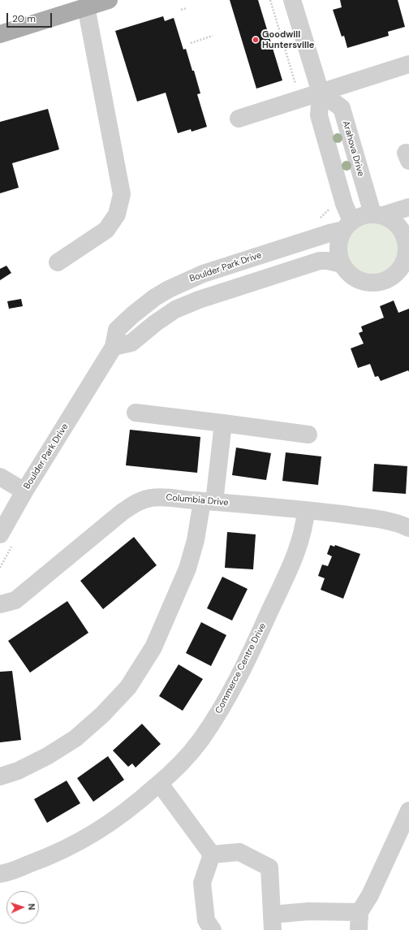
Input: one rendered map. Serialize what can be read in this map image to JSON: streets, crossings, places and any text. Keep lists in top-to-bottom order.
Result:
{
  "streets": {
    "street": [
      "Arahova Drive",
      "Boulder Park Drive",
      "Columbia Drive",
      "Commerce Centre Drive"
    ]
  },
  "crossings": [
    ["Arahova Drive", "Boulder Park Drive"],
    ["Columbia Drive", "Commerce Centre Drive"]
  ],
  "places": ["Goodwill Huntersville"],
  "scale_bar": "20 m",
  "north": "right"
}
